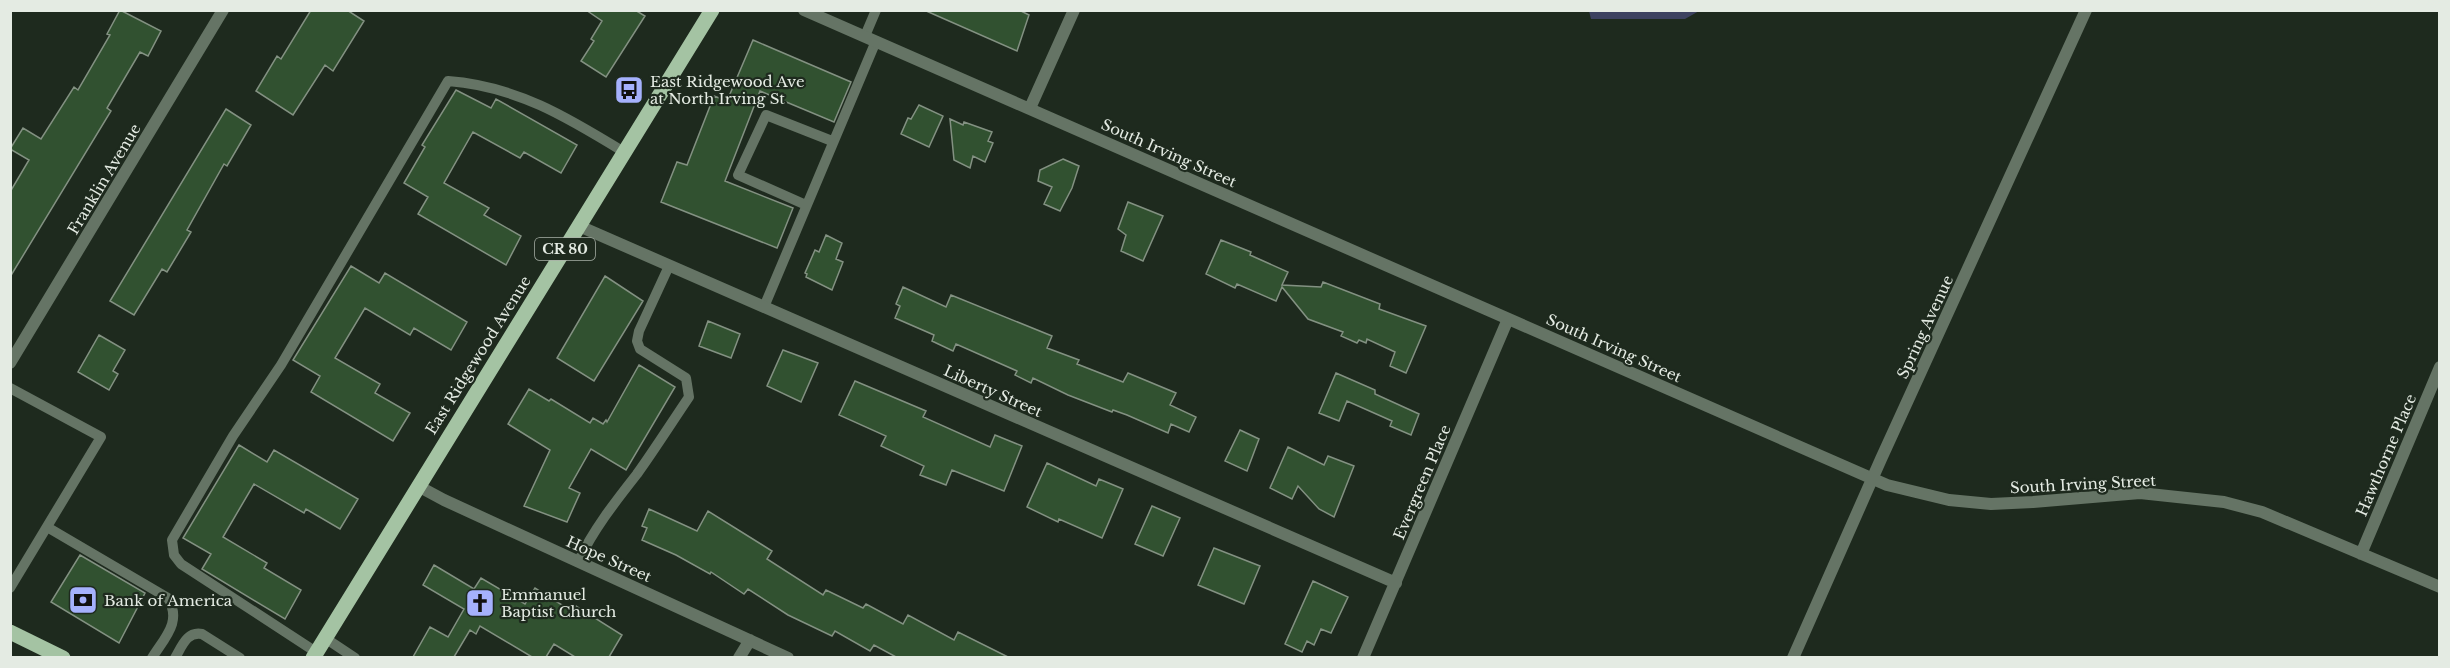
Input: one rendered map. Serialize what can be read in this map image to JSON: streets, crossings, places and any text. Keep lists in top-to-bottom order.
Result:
{
  "streets": {
    "main road": ["CR 80", "East Ridgewood Avenue"],
    "street": [
      "South Irving Street",
      "Franklin Avenue",
      "Spring Avenue",
      "Liberty Street",
      "Hawthorne Place",
      "Evergreen Place",
      "Hope Street"
    ]
  },
  "crossings": [
    ["South Irving Street", "Spring Avenue"],
    ["South Irving Street", "Hawthorne Place"],
    ["South Irving Street", "Evergreen Place"],
    ["East Ridgewood Avenue", "Liberty Street"],
    ["East Ridgewood Avenue", "Hope Street"],
    ["Liberty Street", "Evergreen Place"]
  ],
  "places": {
    "bus stop": ["East Ridgewood Ave at North Irving St"],
    "bank": ["Bank of America"],
    "church": ["Emmanuel Baptist Church"]
  }
}
